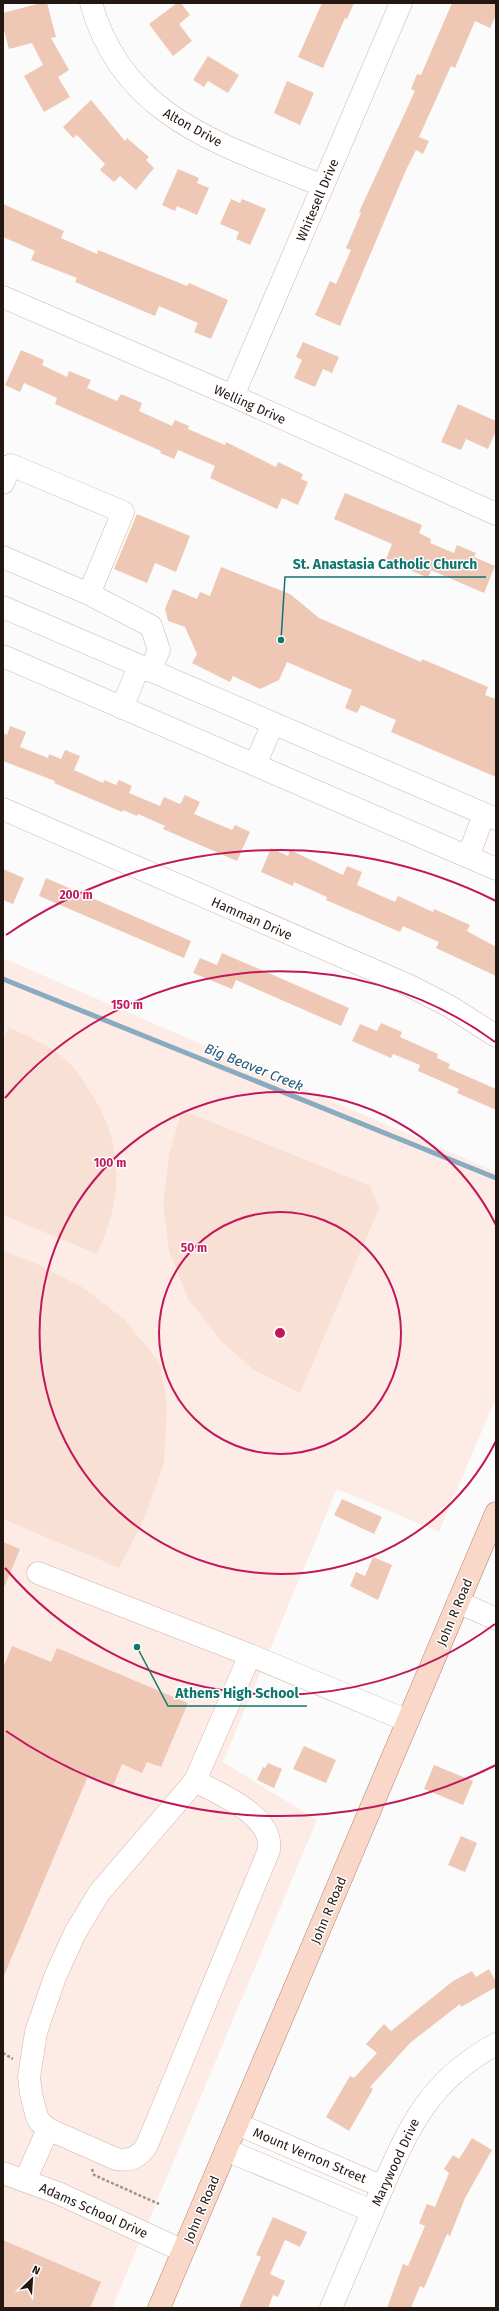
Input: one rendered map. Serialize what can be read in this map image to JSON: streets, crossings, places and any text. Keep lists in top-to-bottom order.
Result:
{
  "streets": {
    "main road": ["John R Road"],
    "street": [
      "Alton Drive",
      "Whitesell Drive",
      "Welling Drive",
      "Hamman Drive",
      "Mount Vernon Street",
      "Marywood Drive",
      "Adams School Drive"
    ]
  },
  "crossings": [
    ["Alton Drive", "Whitesell Drive"],
    ["Whitesell Drive", "Welling Drive"],
    ["John R Road", "Mount Vernon Street"],
    ["John R Road", "Adams School Drive"],
    ["Mount Vernon Street", "Marywood Drive"]
  ],
  "water": ["Big Beaver Creek"],
  "places": ["St. Anastasia Catholic Church", "Athens High School"],
  "north": "top right",
  "rings": [
    "200 m",
    "150 m",
    "100 m",
    "50 m"
  ]
}
